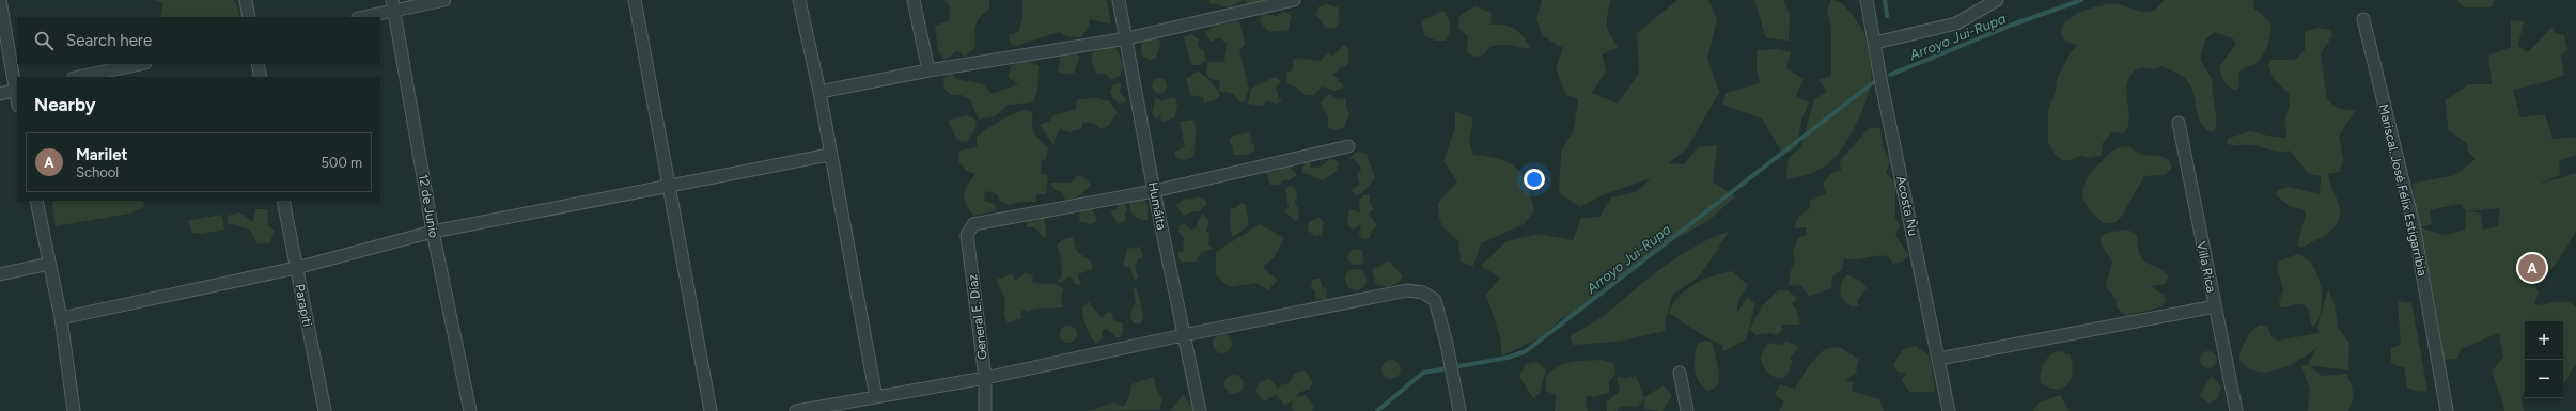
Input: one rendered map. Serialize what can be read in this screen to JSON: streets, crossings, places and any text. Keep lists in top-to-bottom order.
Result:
{
  "streets": {
    "street": [
      "Mariscal. José Félix Estigarribia",
      "12 de Junio",
      "Humáita",
      "Acosta Ñu",
      "Villa Rica",
      "Parapiti",
      "General E. Díaz"
    ]
  },
  "crossings": [
    ["Humáita", "General E. Díaz"]
  ],
  "water": ["Arroyo Jui-Rupa"],
  "page": {
    "search": "Search here",
    "heading": "Nearby",
    "list": [
      {
        "mark": "A",
        "name": "Marilet",
        "note": "School",
        "value": "500 m"
      }
    ],
    "pins": "A",
    "map_buttons": ["+", "−"]
  }
}
